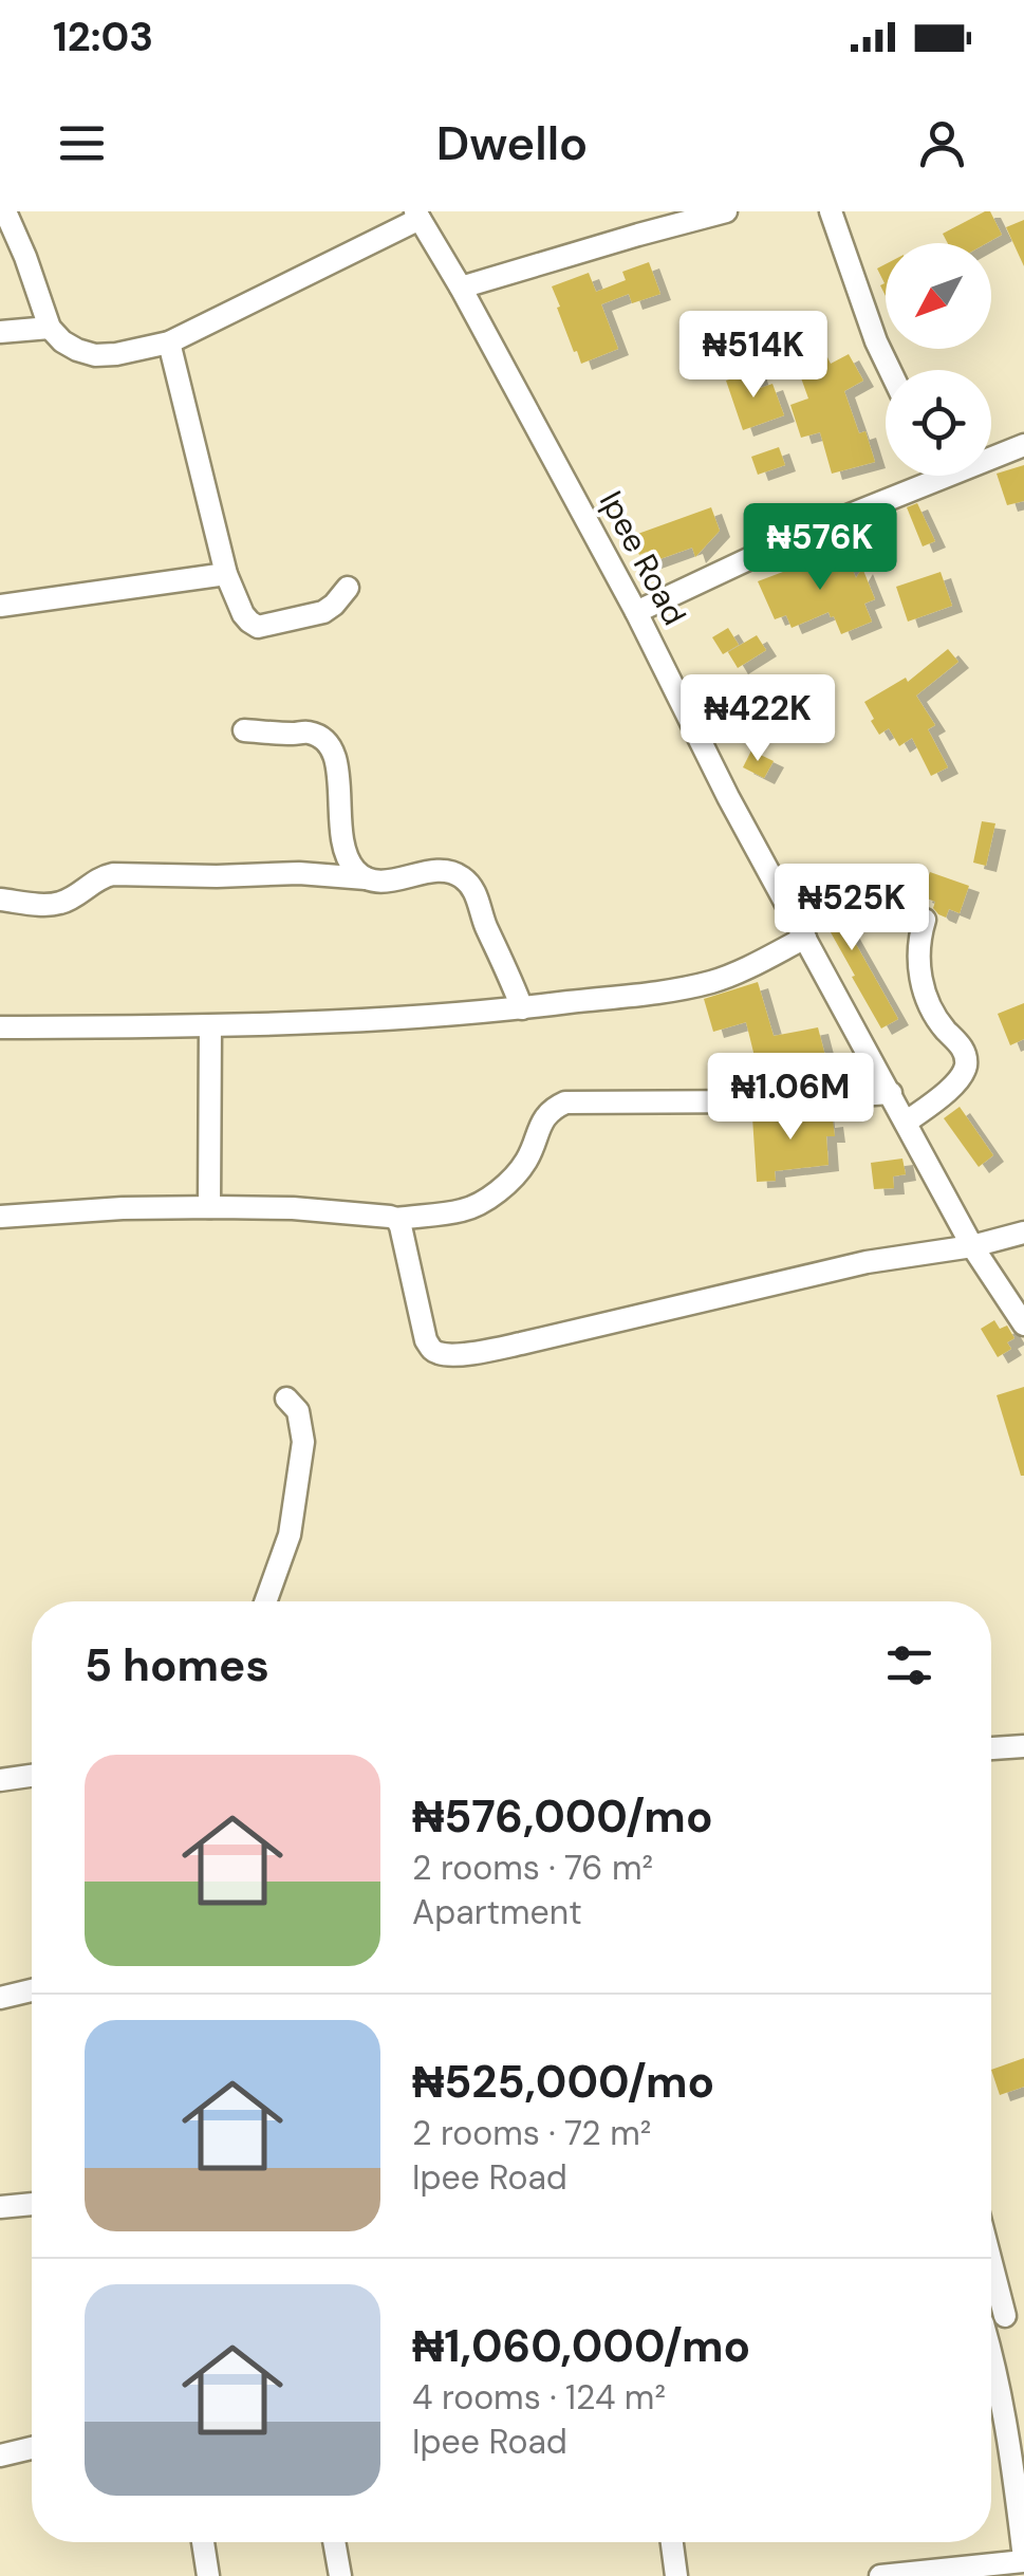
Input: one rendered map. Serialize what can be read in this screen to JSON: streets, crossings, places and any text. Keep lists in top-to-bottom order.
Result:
{
  "streets": {
    "street": ["Ipee Road"]
  },
  "north": "bottom left",
  "page": {
    "status": "12:03",
    "header": "Dwello",
    "price": [
      "₦514K",
      "₦576K",
      "₦422K",
      "₦525K",
      "₦1.06M"
    ],
    "heading": "5 homes",
    "list": [
      {
        "name": "₦576,000/mo",
        "note": "2 rooms · 76 m² · Apartment"
      },
      {
        "name": "₦525,000/mo",
        "note": "2 rooms · 72 m² · Ipee Road"
      },
      {
        "name": "₦1,060,000/mo",
        "note": "4 rooms · 124 m² · Ipee Road"
      }
    ]
  }
}
